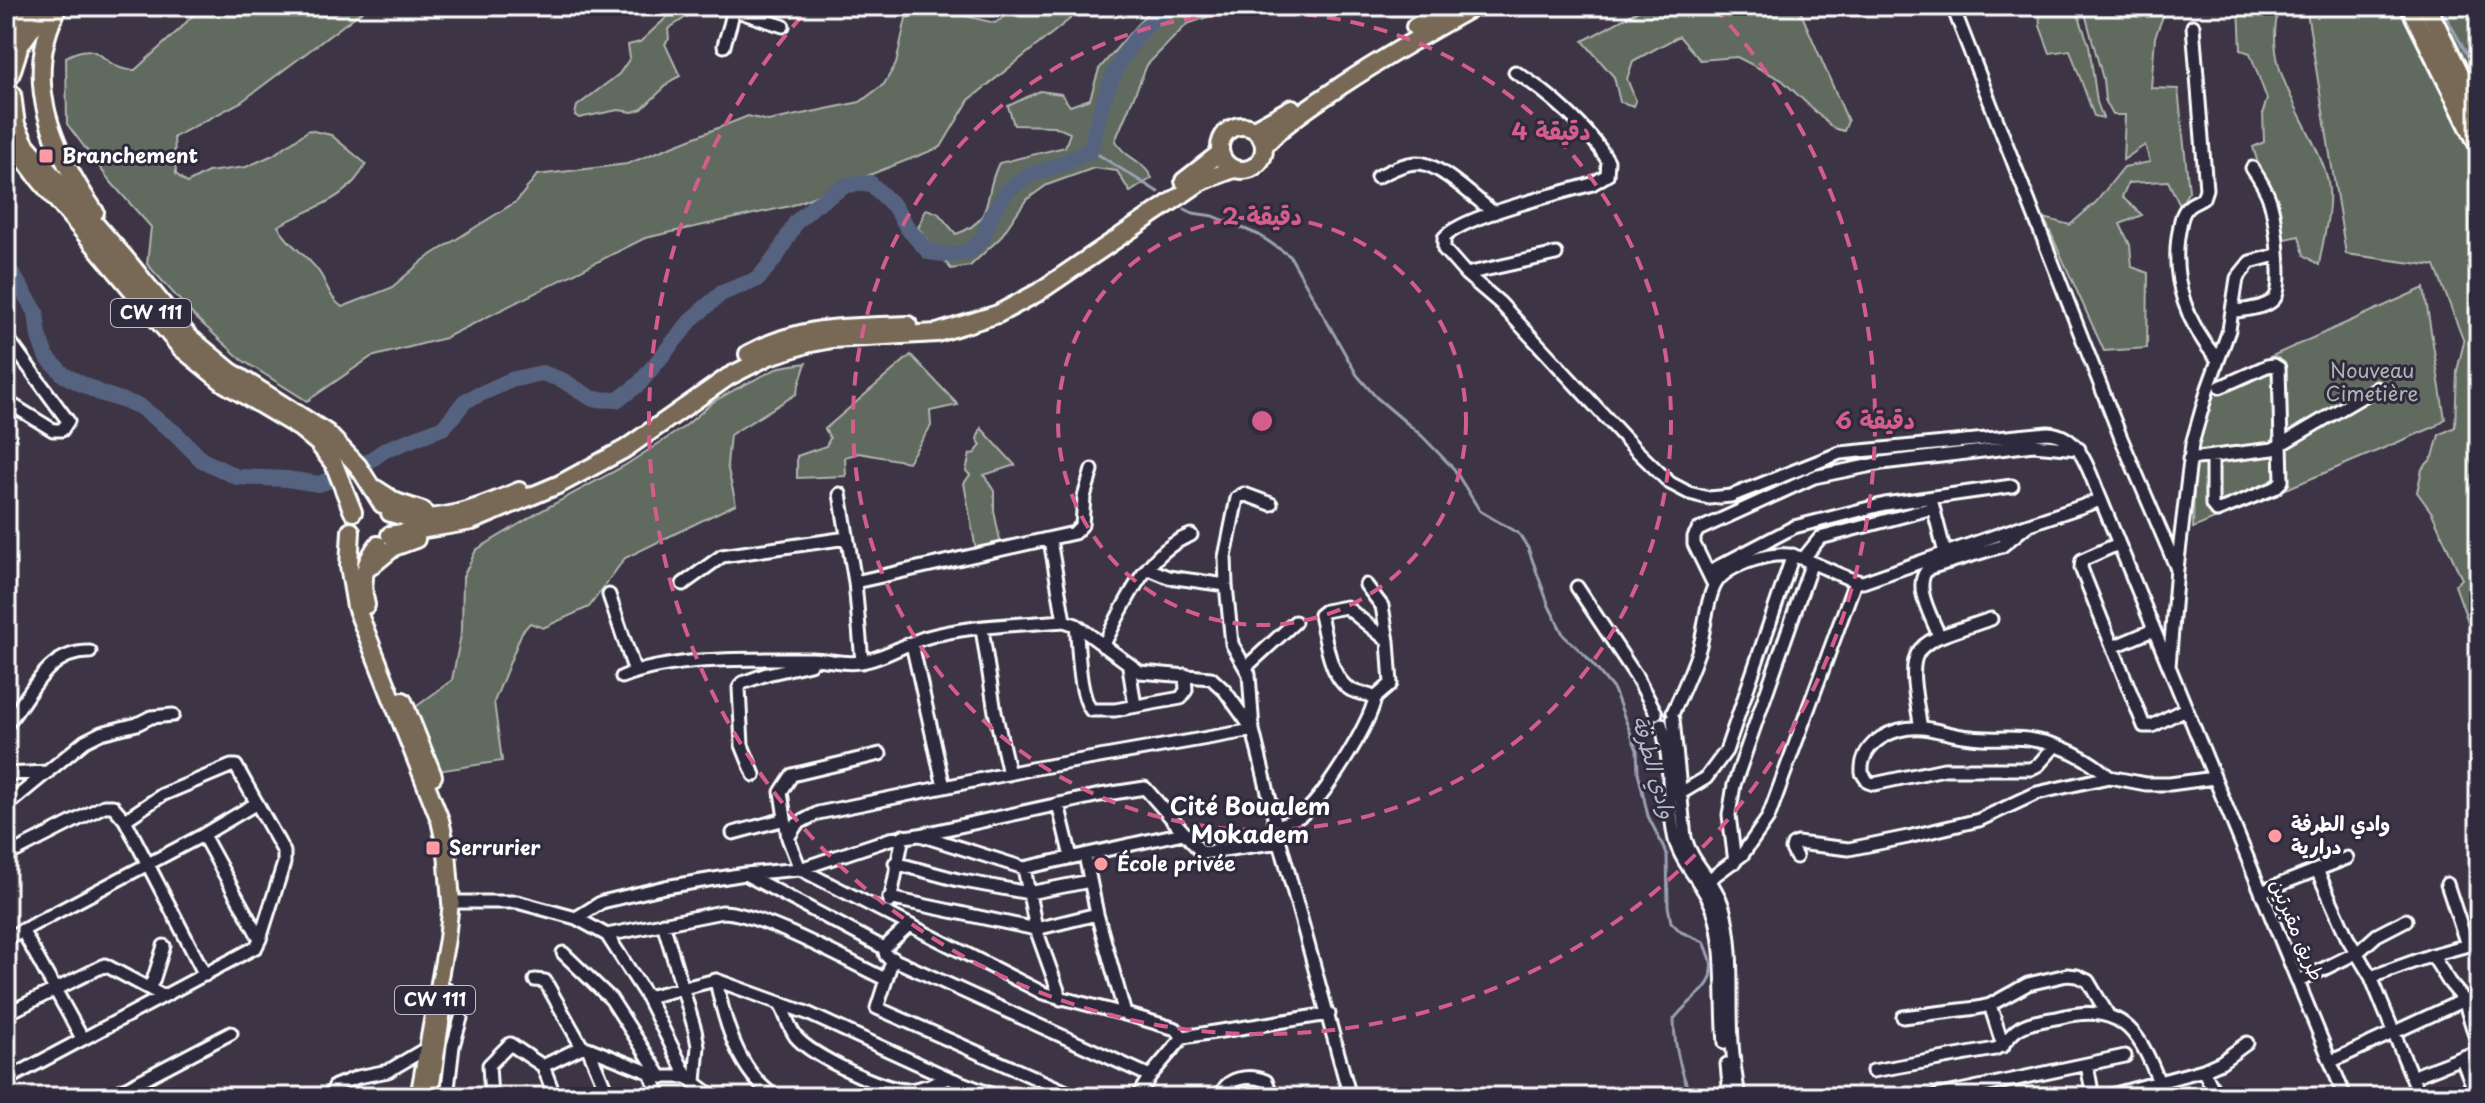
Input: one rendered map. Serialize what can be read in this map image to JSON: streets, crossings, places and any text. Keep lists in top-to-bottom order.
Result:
{
  "streets": {
    "highway": ["CW 111"],
    "street": ["طريق مقبرتين"]
  },
  "districts": ["Cité Boualem Mokadem"],
  "water": ["وادي الطرفة"],
  "parks": ["Nouveau Cimetière"],
  "places": {
    "transit": ["Branchement", "Serrurier"],
    "other": ["وادي الطرفة درارية", "École privée"]
  },
  "rings": ["4 دقيقة", "2 دقيقة", "6 دقيقة"]
}
